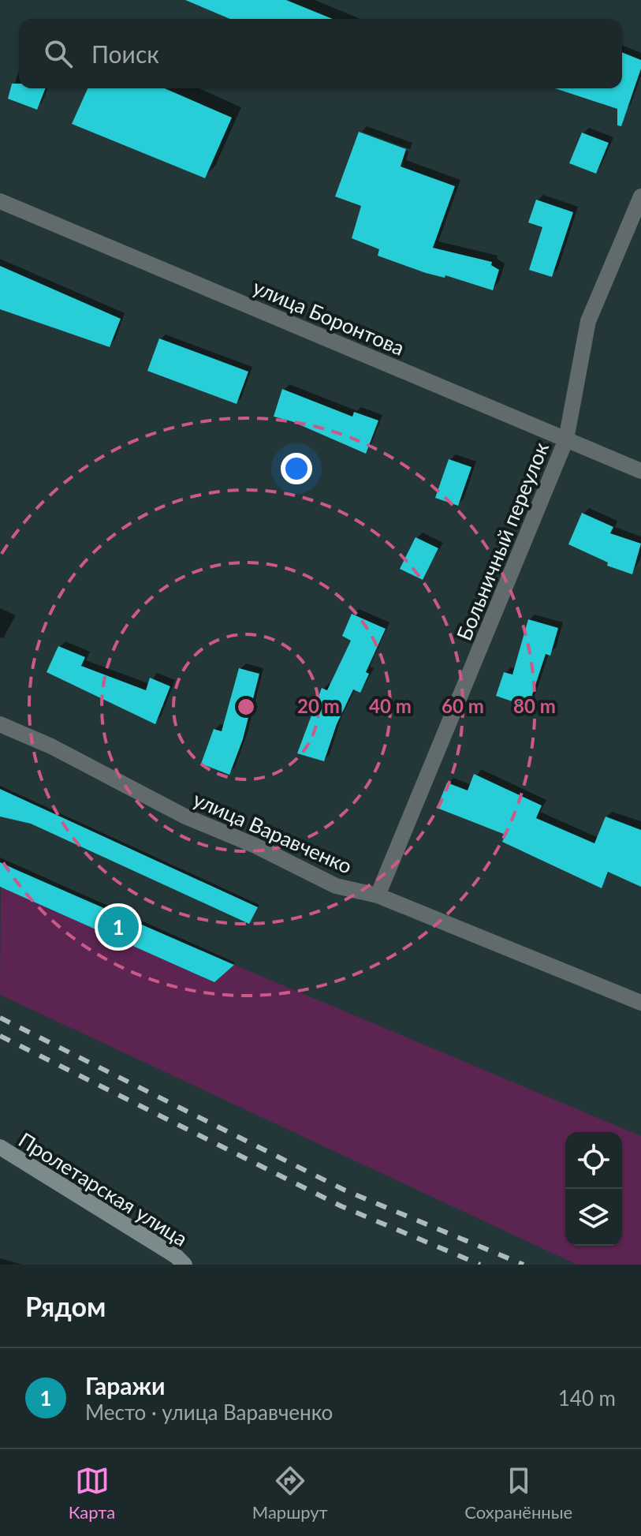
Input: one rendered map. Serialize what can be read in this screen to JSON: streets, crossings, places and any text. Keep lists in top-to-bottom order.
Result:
{
  "streets": {
    "street": [
      "улица Боронтова",
      "Больничный переулок",
      "улица Варавченко",
      "Пролетарская улица"
    ]
  },
  "crossings": [
    ["улица Боронтова", "Больничный переулок"],
    ["Больничный переулок", "улица Варавченко"]
  ],
  "page": {
    "search": "Поиск",
    "pins": "1",
    "heading": "Рядом",
    "list": [
      {
        "mark": "1",
        "name": "Гаражи",
        "note": "Место · улица Варавченко",
        "value": "140 m"
      }
    ],
    "nav": ["Карта", "Маршрут", "Сохранённые"]
  },
  "rings": [
    "20 m",
    "40 m",
    "60 m",
    "80 m"
  ]
}
